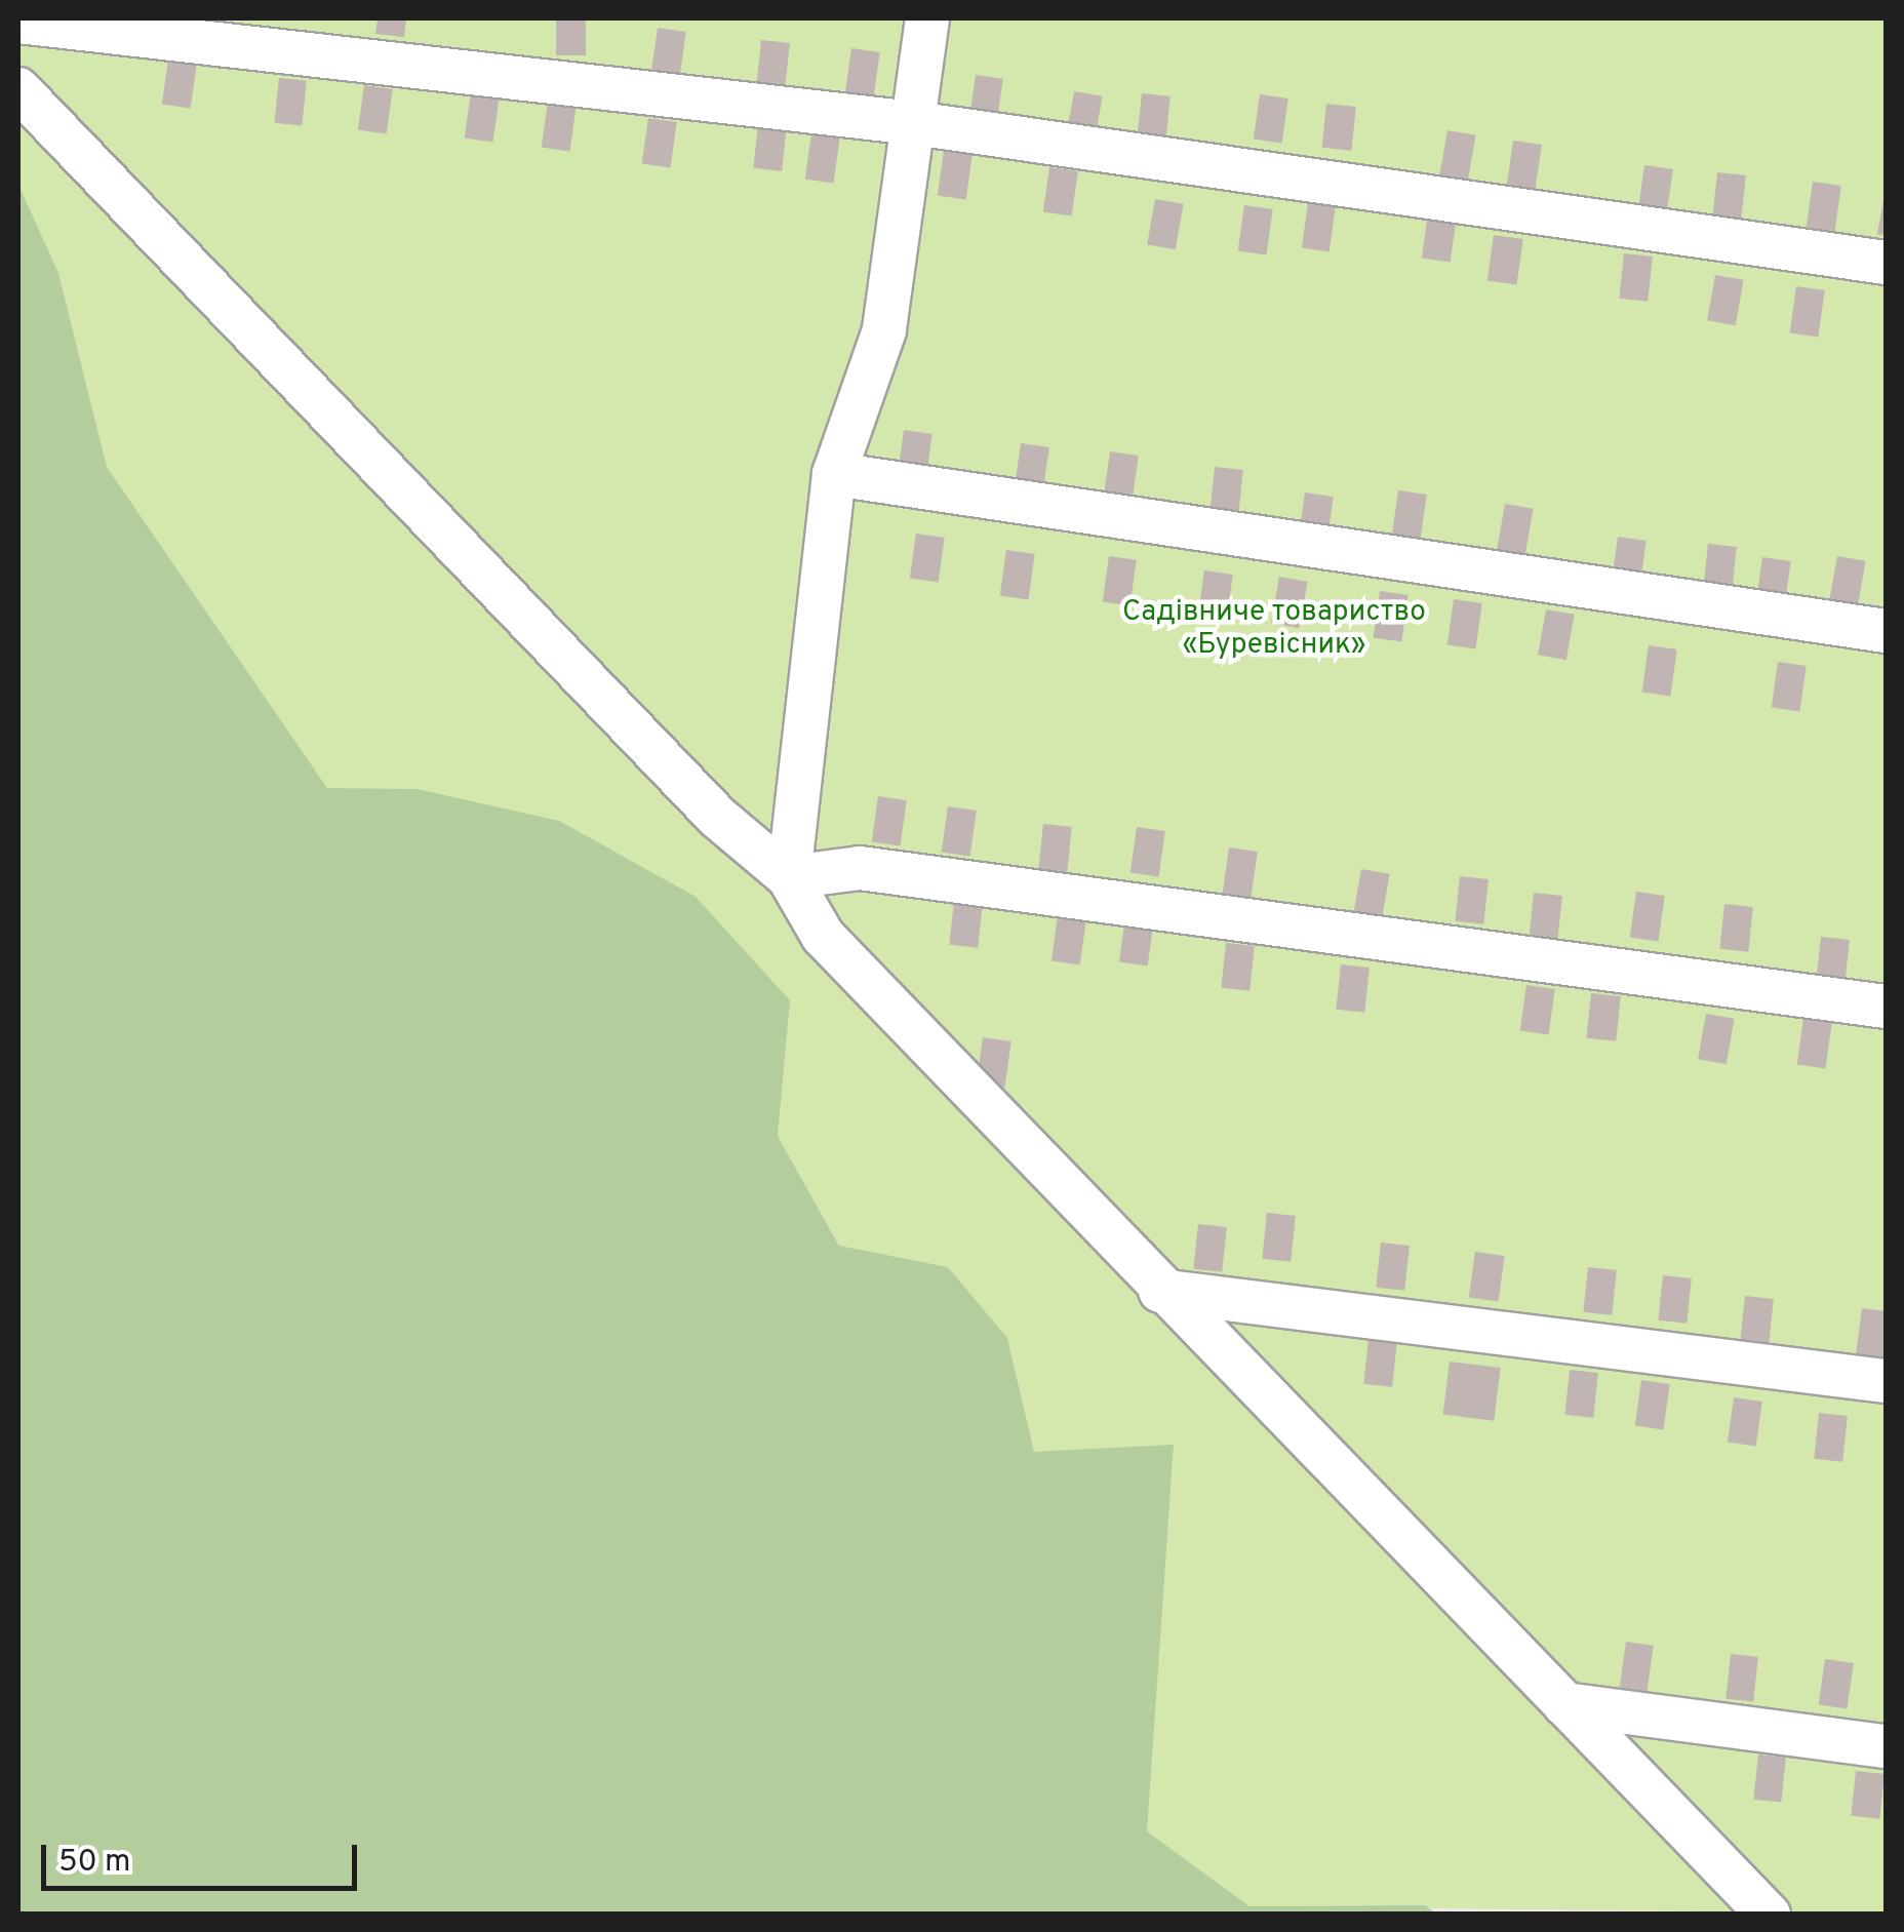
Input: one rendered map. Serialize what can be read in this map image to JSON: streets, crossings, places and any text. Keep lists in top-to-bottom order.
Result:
{
  "parks": ["Садівниче товариство «Буревісник»"],
  "scale_bar": "50 m"
}
